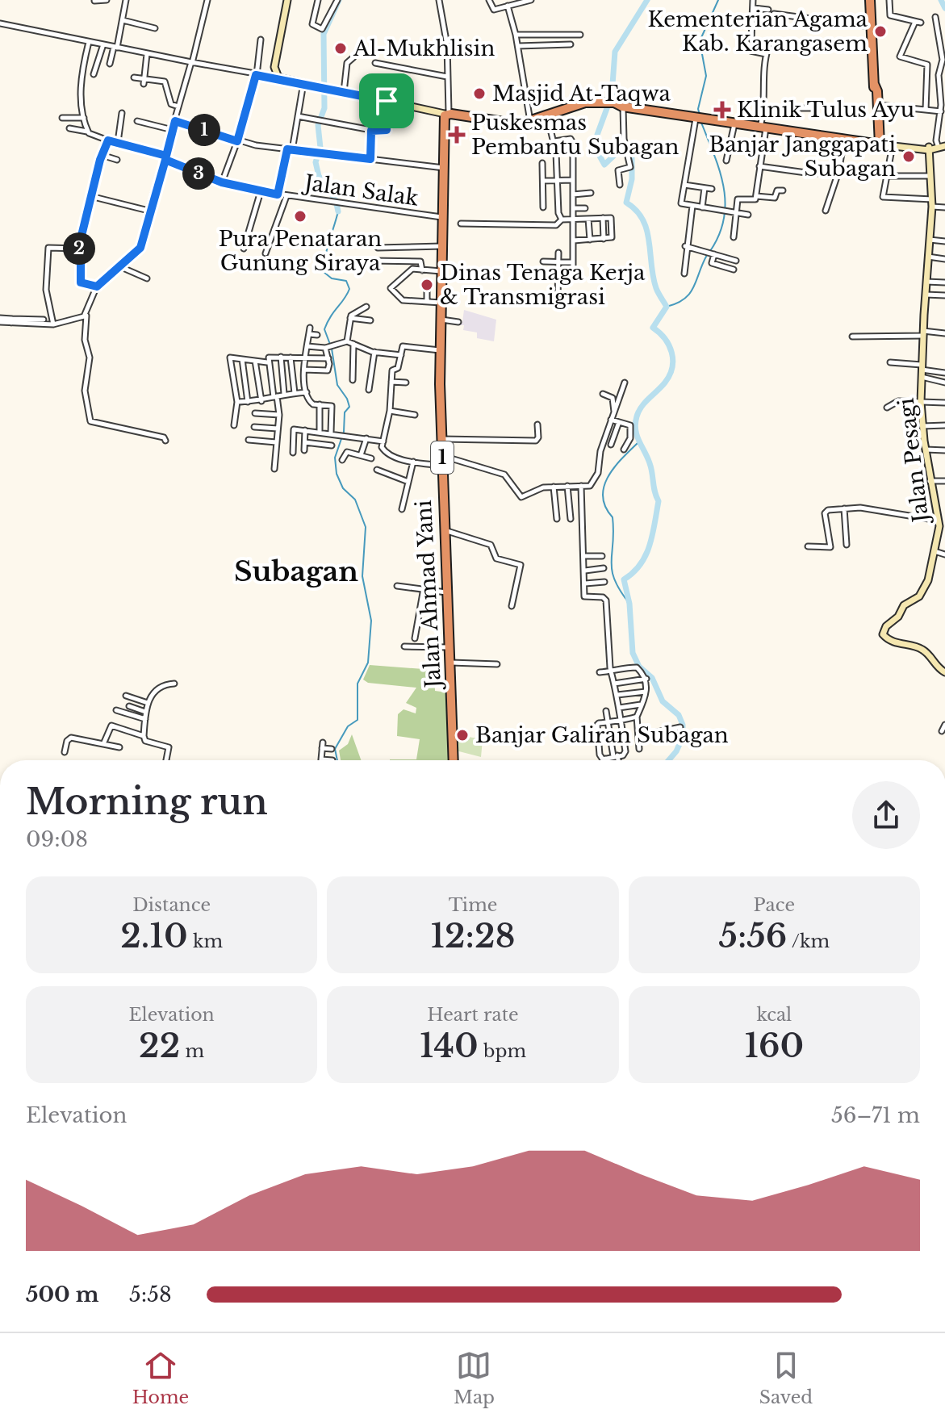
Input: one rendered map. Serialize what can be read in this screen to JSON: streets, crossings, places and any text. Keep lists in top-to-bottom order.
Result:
{
  "streets": {
    "highway": ["1", "Jalan Ahmad Yani"],
    "street": ["Jalan Salak", "Jalan Pesagi"]
  },
  "crossings": [
    ["Jalan Salak", "Jalan Ahmad Yani"]
  ],
  "districts": ["Subagan"],
  "places": {
    "other": [
      "Kementerian Agama Kab. Karangasem",
      "Al-Mukhlisin",
      "Masjid At-Taqwa",
      "Banjar Janggapati Subagan",
      "Pura Penataran Gunung Siraya",
      "Dinas Tenaga Kerja & Transmigrasi",
      "Banjar Galiran Subagan"
    ],
    "health": ["Klinik Tulus Ayu", "Puskesmas Pembantu Subagan"]
  },
  "page": {
    "pins": ["1", "3", "2"],
    "heading": ["Morning run", "09:08"],
    "stats": [
      ["Distance", "2.10 km"],
      ["Time", "12:28"],
      ["Pace", "5:56 /km"],
      ["Elevation", "22 m"],
      ["Heart rate", "140 bpm"],
      ["kcal", "160"]
    ],
    "chart": ["Elevation", "56–71 m"],
    "list": [
      {
        "name": "500 m",
        "note": "5:58"
      }
    ],
    "tabs": ["Home", "Map", "Saved"]
  }
}
